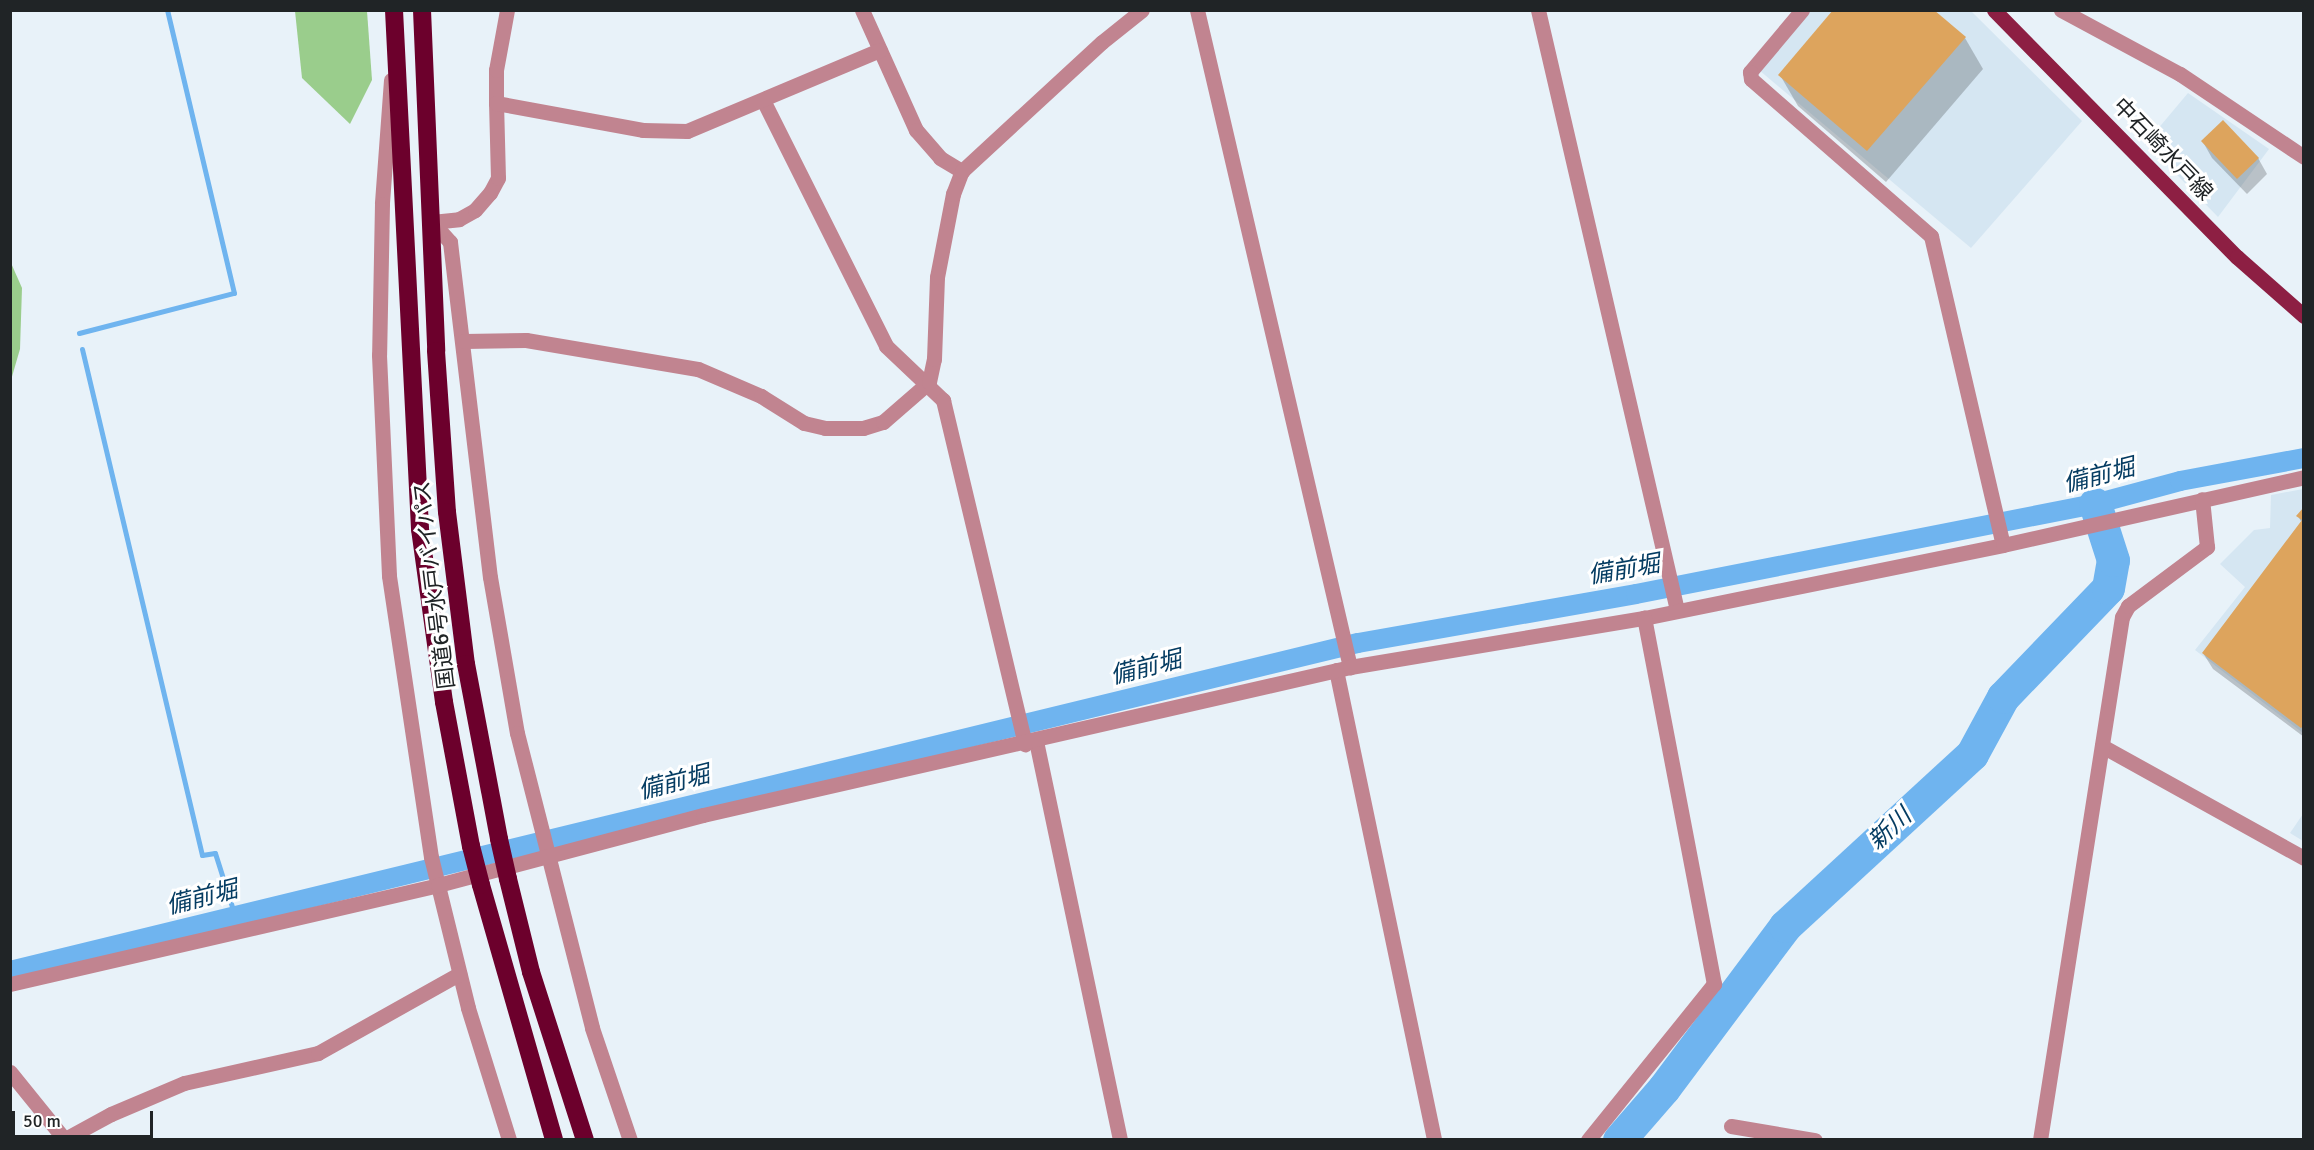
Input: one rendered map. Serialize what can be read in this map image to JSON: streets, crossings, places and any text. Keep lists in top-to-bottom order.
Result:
{
  "streets": {
    "highway": ["国道6号水戸バイパス"],
    "main road": ["中石崎水戸線"]
  },
  "water": ["備前堀", "新川"],
  "scale_bar": "50 m"
}
